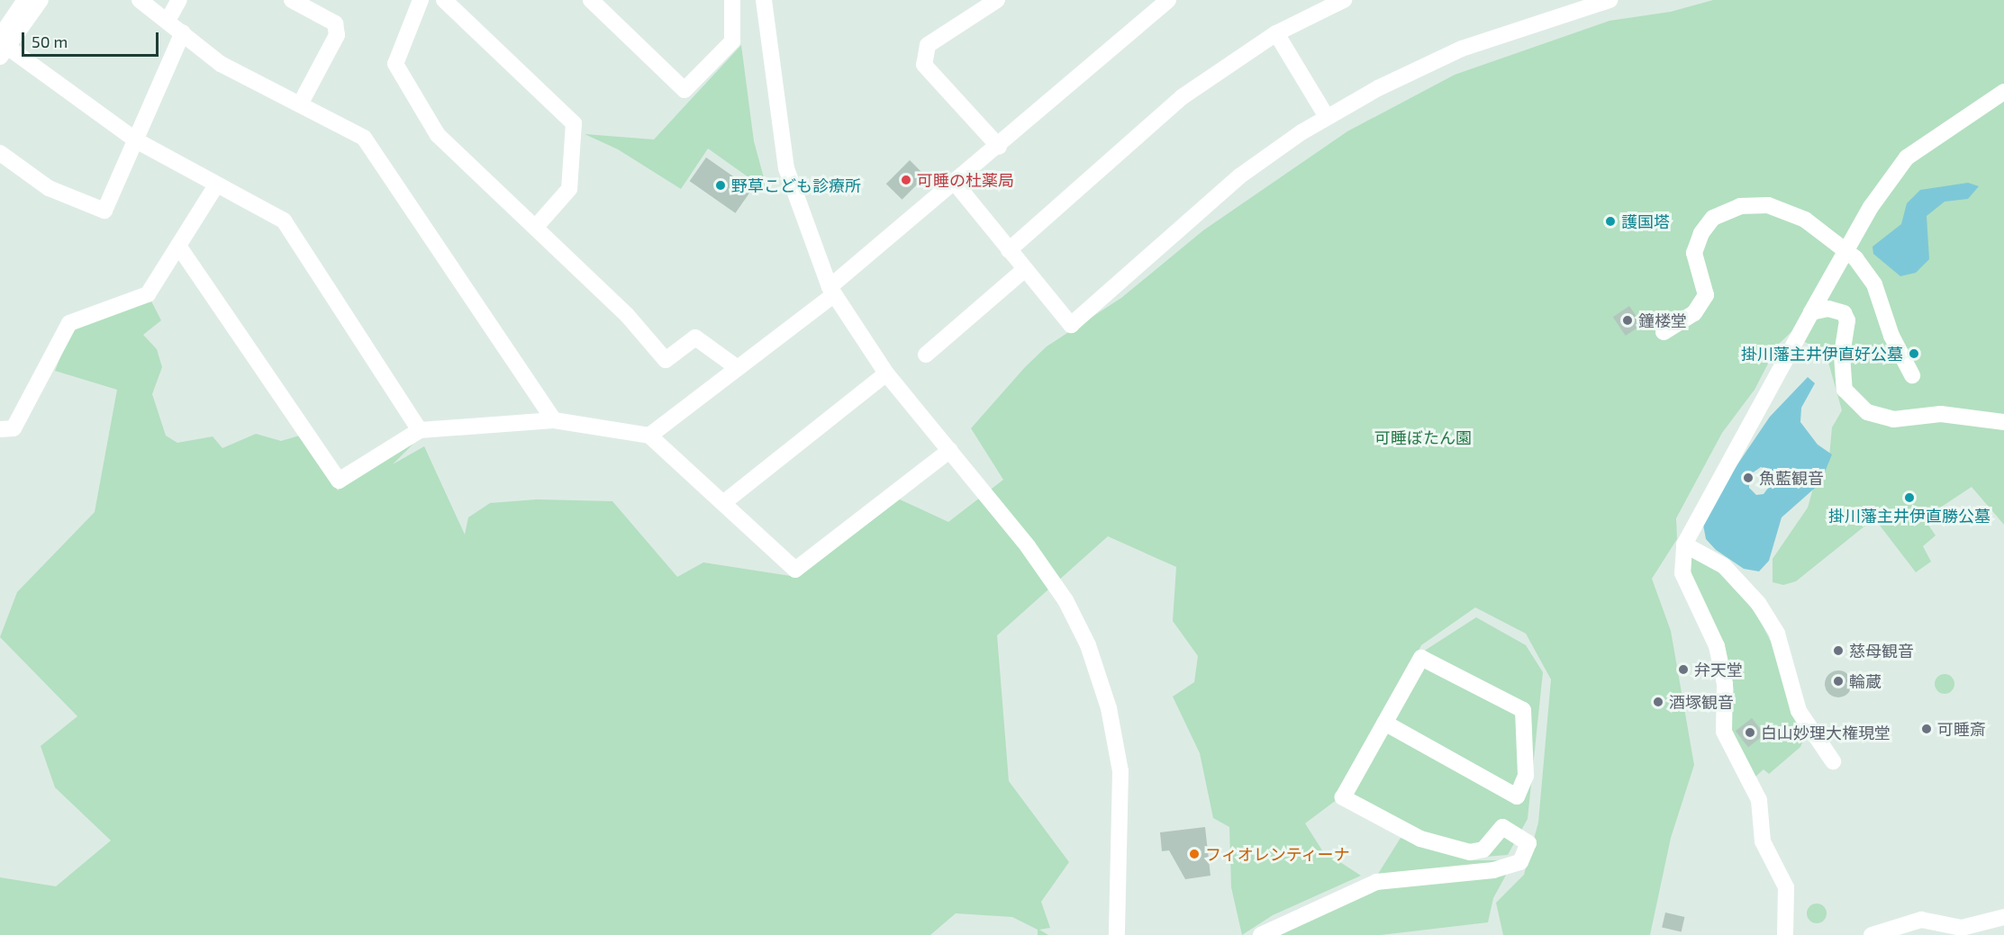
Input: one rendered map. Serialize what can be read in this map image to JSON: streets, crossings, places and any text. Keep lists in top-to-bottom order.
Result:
{
  "parks": ["可睡ぼたん園"],
  "places": [
    "可睡の杜薬局",
    "野草こども診療所",
    "護国塔",
    "鐘楼堂",
    "掛川藩主井伊直好公墓",
    "魚藍観音",
    "掛川藩主井伊直勝公墓",
    "慈母観音",
    "弁天堂",
    "輪蔵",
    "酒塚観音",
    "可睡斎",
    "白山妙理大権現堂",
    "フィオレンティーナ"
  ],
  "scale_bar": "50 m"
}
